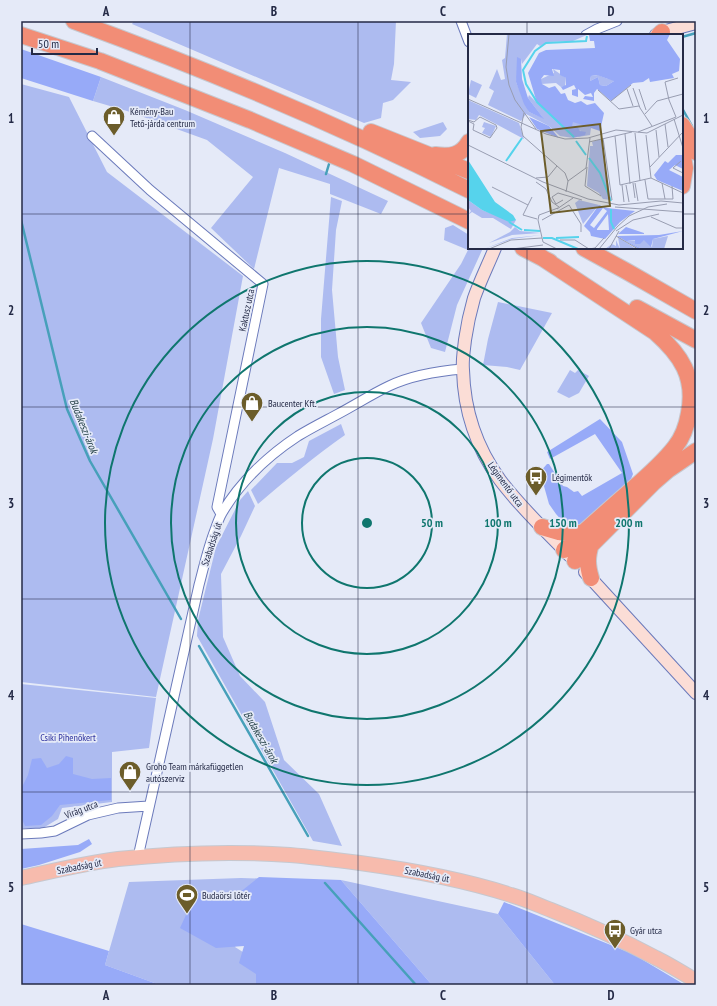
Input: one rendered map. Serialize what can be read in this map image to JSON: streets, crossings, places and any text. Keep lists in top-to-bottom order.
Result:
{
  "streets": {
    "main road": ["Légimentő utca", "Szabadság út"],
    "street": ["Kaktusz utca", "Virág utca"]
  },
  "crossings": [
    ["Kaktusz utca", "Szabadság út"],
    ["Légimentő utca", "Szabadság út"],
    ["Szabadság út", "Virág utca"]
  ],
  "water": ["Budakeszi-árok"],
  "parks": ["Csiki Pihenőkert"],
  "places": {
    "shop": ["Kémény-Bau Tető-járda centrum", "Baucenter Kft.", "Groho Team márkafüggetlen autószerviz"],
    "bus stop": ["Légimentők", "Gyár utca"],
    "sports": ["Budaörsi lőtér"]
  },
  "scale_bar": "50 m",
  "grid": {
    "columns": [
      "A",
      "B",
      "C",
      "D"
    ],
    "rows": [
      "1",
      "2",
      "3",
      "4",
      "5"
    ]
  },
  "rings": [
    "50 m",
    "100 m",
    "150 m",
    "200 m"
  ]
}
